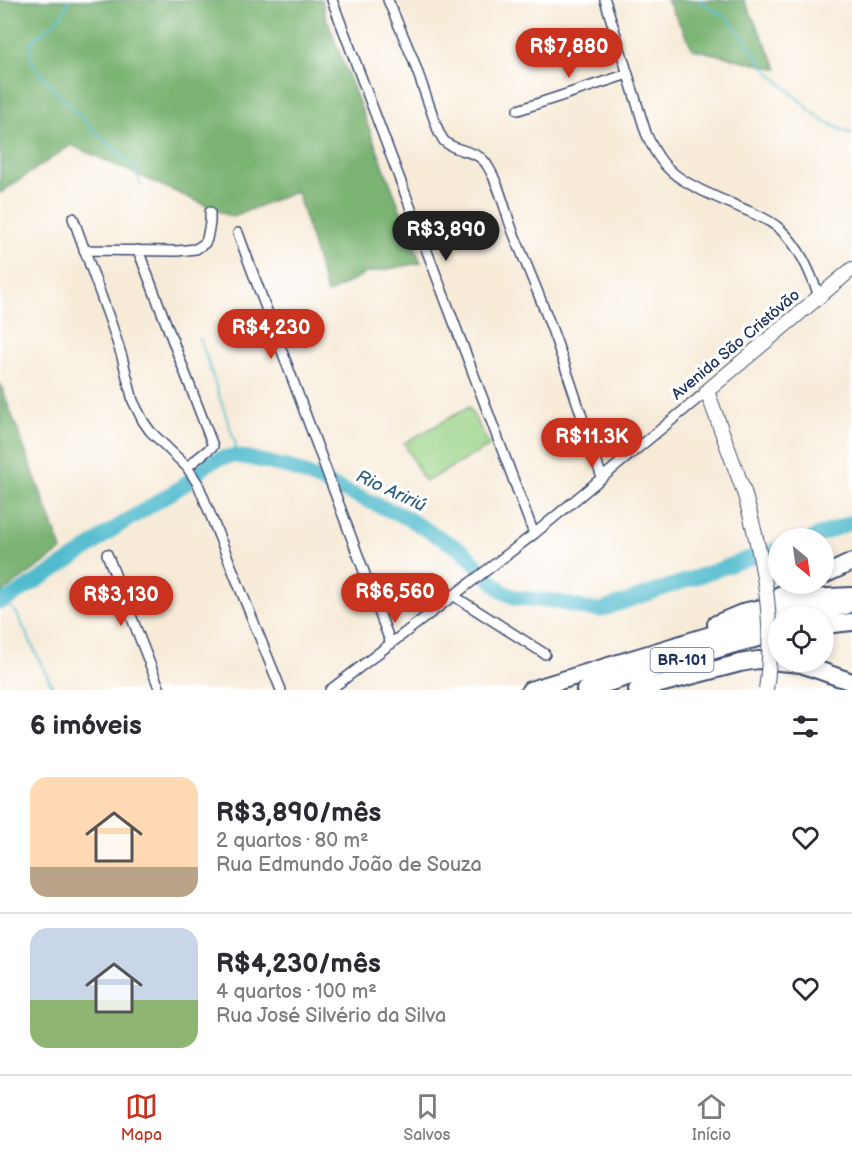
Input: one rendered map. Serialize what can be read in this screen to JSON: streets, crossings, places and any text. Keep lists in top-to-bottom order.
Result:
{
  "streets": {
    "highway": ["BR-101"],
    "main road": ["Avenida São Cristóvão"]
  },
  "water": ["Rio Aririú"],
  "north": "bottom right",
  "page": {
    "price": [
      "R$7,880",
      "R$3,890",
      "R$4,230",
      "R$11.3K",
      "R$6,560",
      "R$3,130"
    ],
    "heading": "6 imóveis",
    "list": [
      {
        "name": "R$3,890/mês",
        "note": "2 quartos · 80 m² · Rua Edmundo João de Souza"
      },
      {
        "name": "R$4,230/mês",
        "note": "4 quartos · 100 m² · Rua José Silvério da Silva"
      }
    ],
    "tabs": ["Mapa", "Salvos", "Início"]
  }
}
